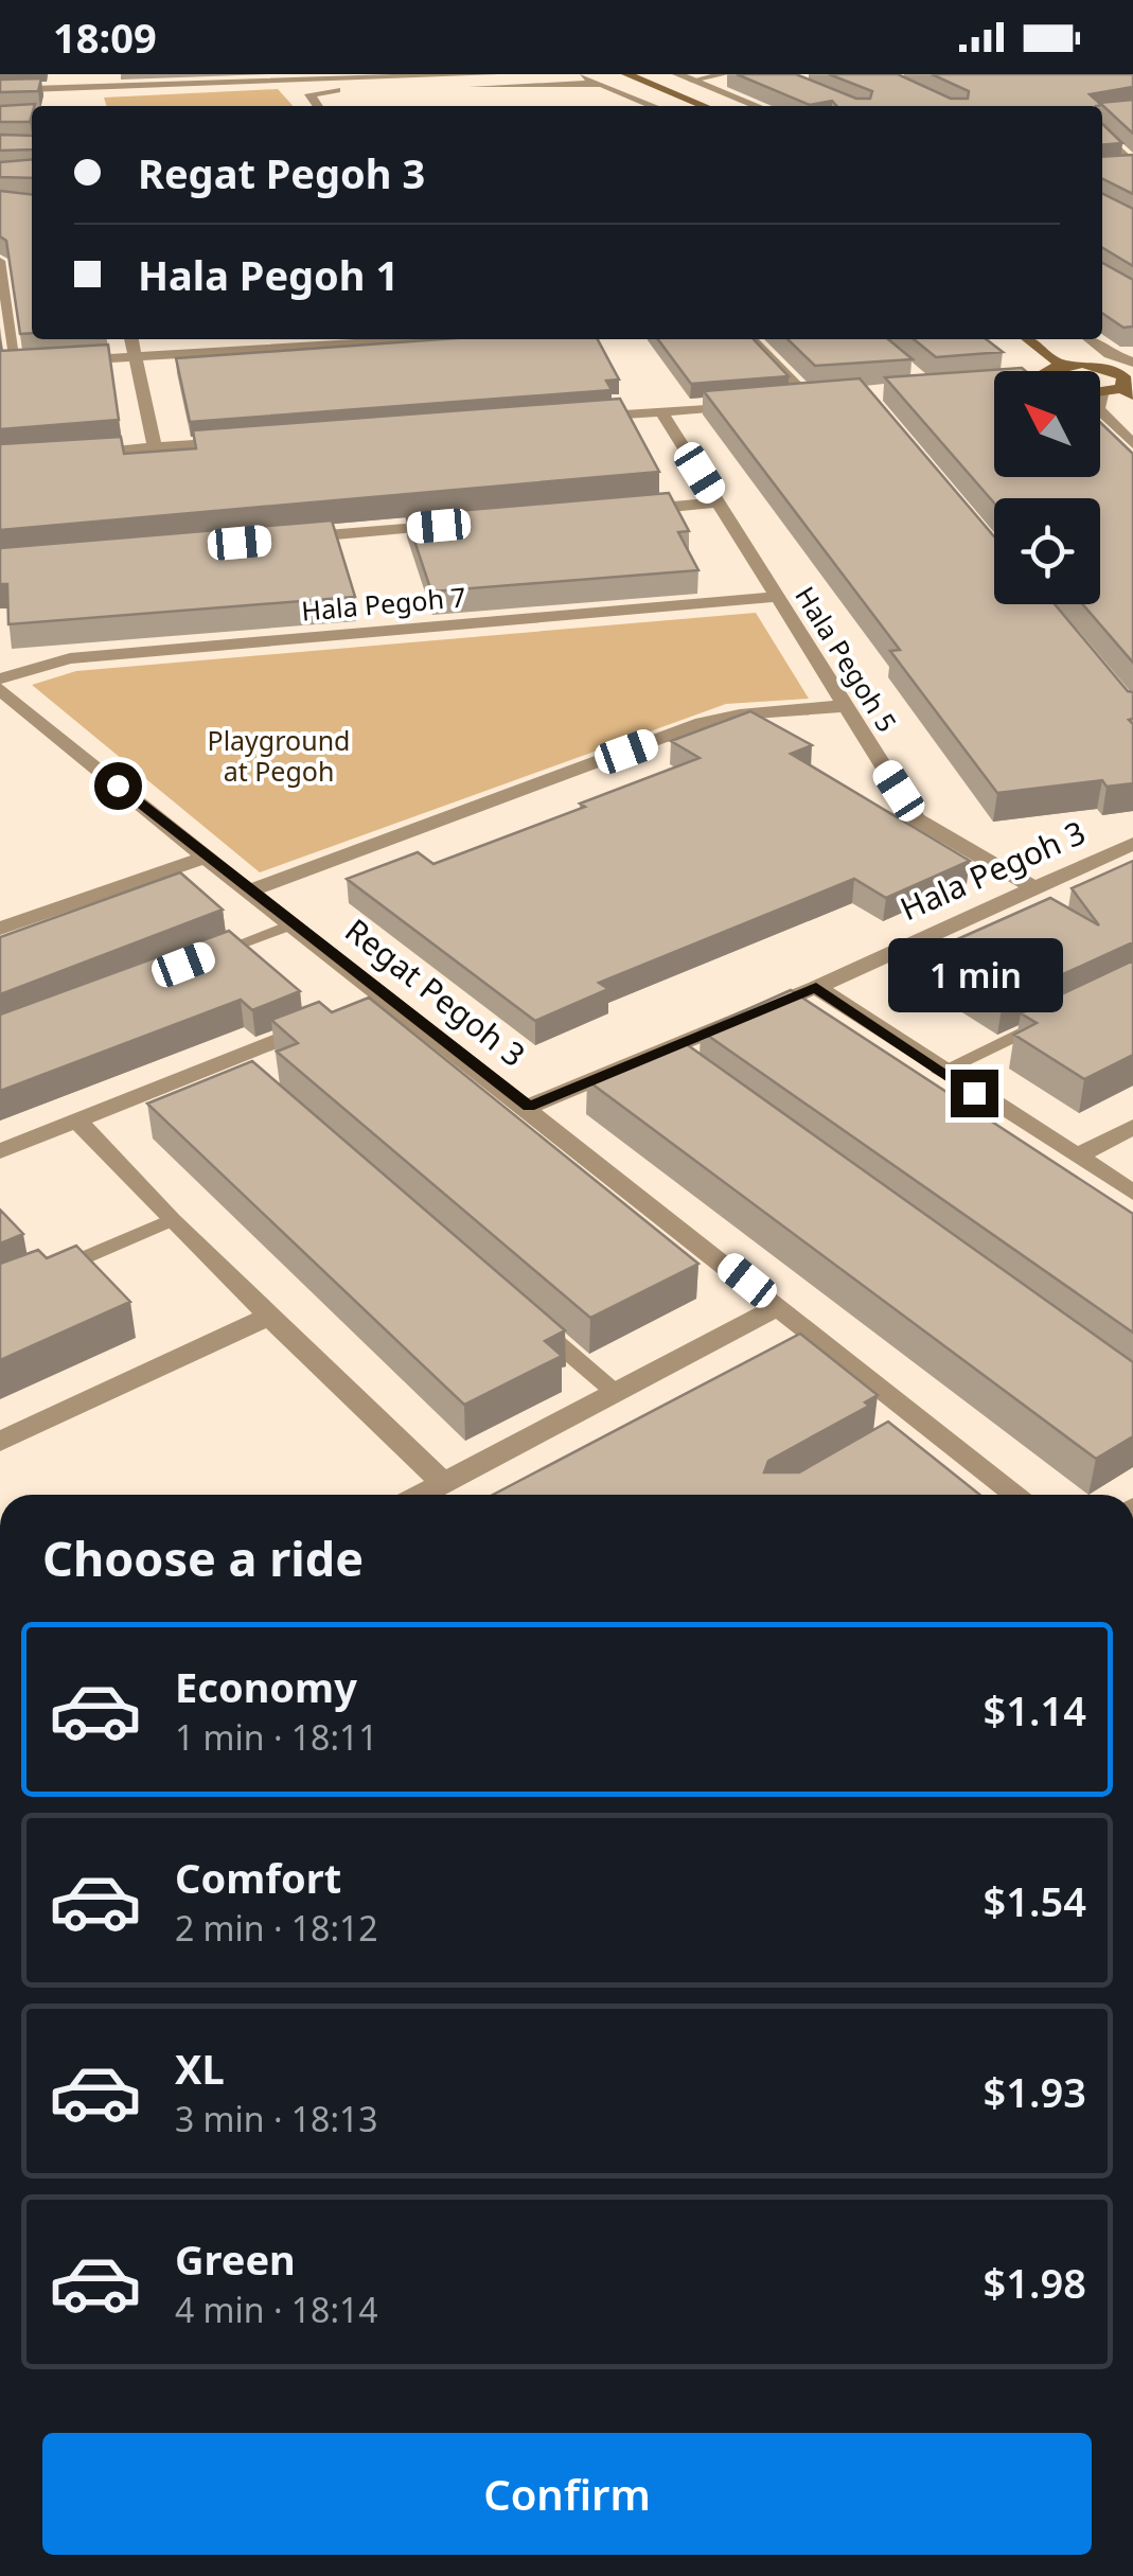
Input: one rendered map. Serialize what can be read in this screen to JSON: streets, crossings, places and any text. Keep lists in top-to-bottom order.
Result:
{
  "streets": {
    "street": [
      "Hala Pegoh 7",
      "Hala Pegoh 5",
      "Hala Pegoh 3",
      "Regat Pegoh 3"
    ]
  },
  "crossings": [
    ["Hala Pegoh 7", "Hala Pegoh 5"],
    ["Hala Pegoh 5", "Hala Pegoh 3"],
    ["Hala Pegoh 3", "Regat Pegoh 3"]
  ],
  "parks": ["Playground at Pegoh"],
  "north": "top left",
  "page": {
    "status": "18:09",
    "banner": ["Regat Pegoh 3", "Hala Pegoh 1"],
    "bubble": "1 min",
    "heading": "Choose a ride",
    "list": [
      {
        "name": "Economy",
        "note": "1 min · 18:11",
        "value": "$1.14"
      },
      {
        "name": "Comfort",
        "note": "2 min · 18:12",
        "value": "$1.54"
      },
      {
        "name": "XL",
        "note": "3 min · 18:13",
        "value": "$1.93"
      },
      {
        "name": "Green",
        "note": "4 min · 18:14",
        "value": "$1.98"
      }
    ],
    "buttons": "Confirm"
  }
}
